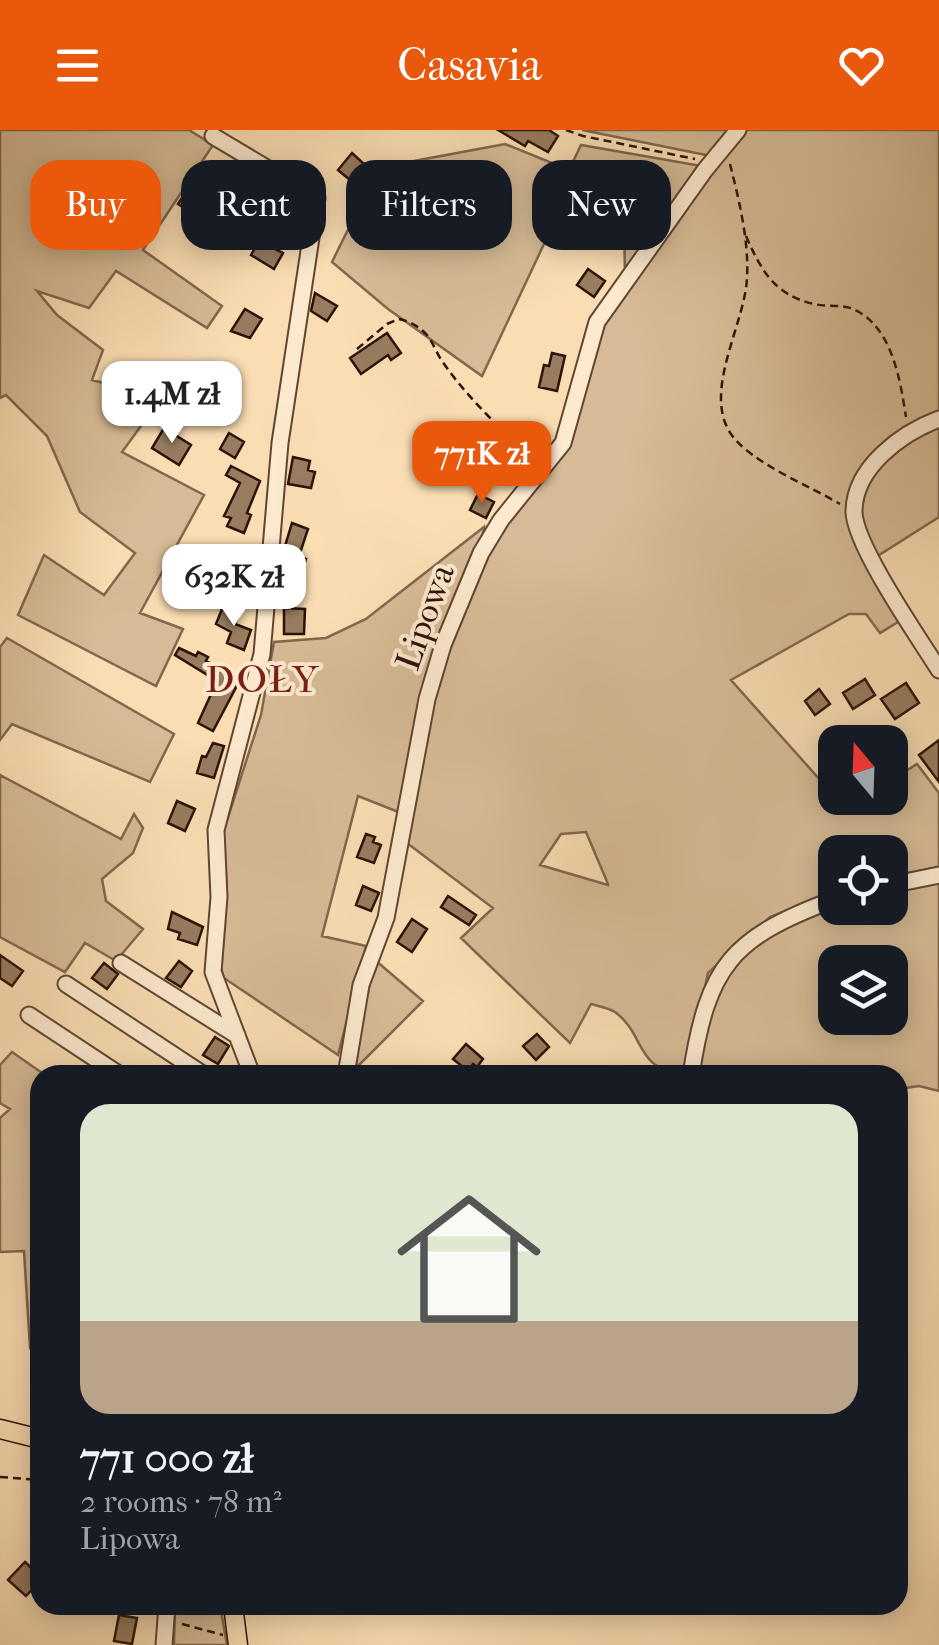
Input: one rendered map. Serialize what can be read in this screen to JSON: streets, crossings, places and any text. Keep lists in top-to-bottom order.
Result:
{
  "streets": {
    "street": ["Lipowa"]
  },
  "districts": ["DOŁY"],
  "north": "top",
  "page": {
    "header": "Casavia",
    "chip": [
      "Buy",
      "Rent",
      "Filters",
      "New"
    ],
    "price": ["1.4M zł", "771K zł", "632K zł"],
    "list": [
      {
        "name": "771 000 zł",
        "note": "2 rooms · 78 m² · Lipowa"
      }
    ]
  }
}
